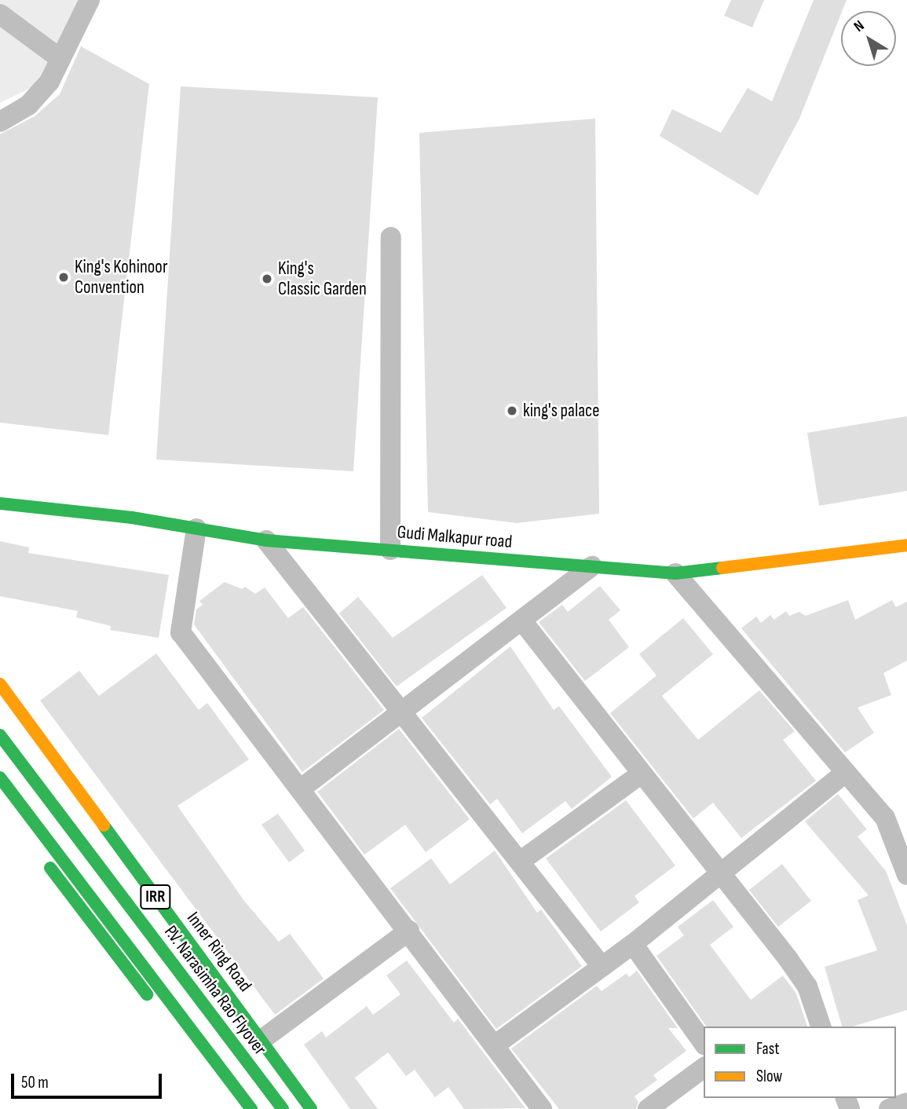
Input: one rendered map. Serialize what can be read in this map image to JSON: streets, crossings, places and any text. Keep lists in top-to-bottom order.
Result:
{
  "streets": {
    "main road": [
      "Gudi Malkapur road",
      "IRR",
      "Inner Ring Road",
      "P.V. Narasimha Rao Flyover"
    ]
  },
  "places": ["King's Kohinoor Convention", "King's Classic Garden", "king's palace"],
  "legend": ["Fast", "Slow"],
  "scale_bar": "50 m",
  "north": "top left"
}
